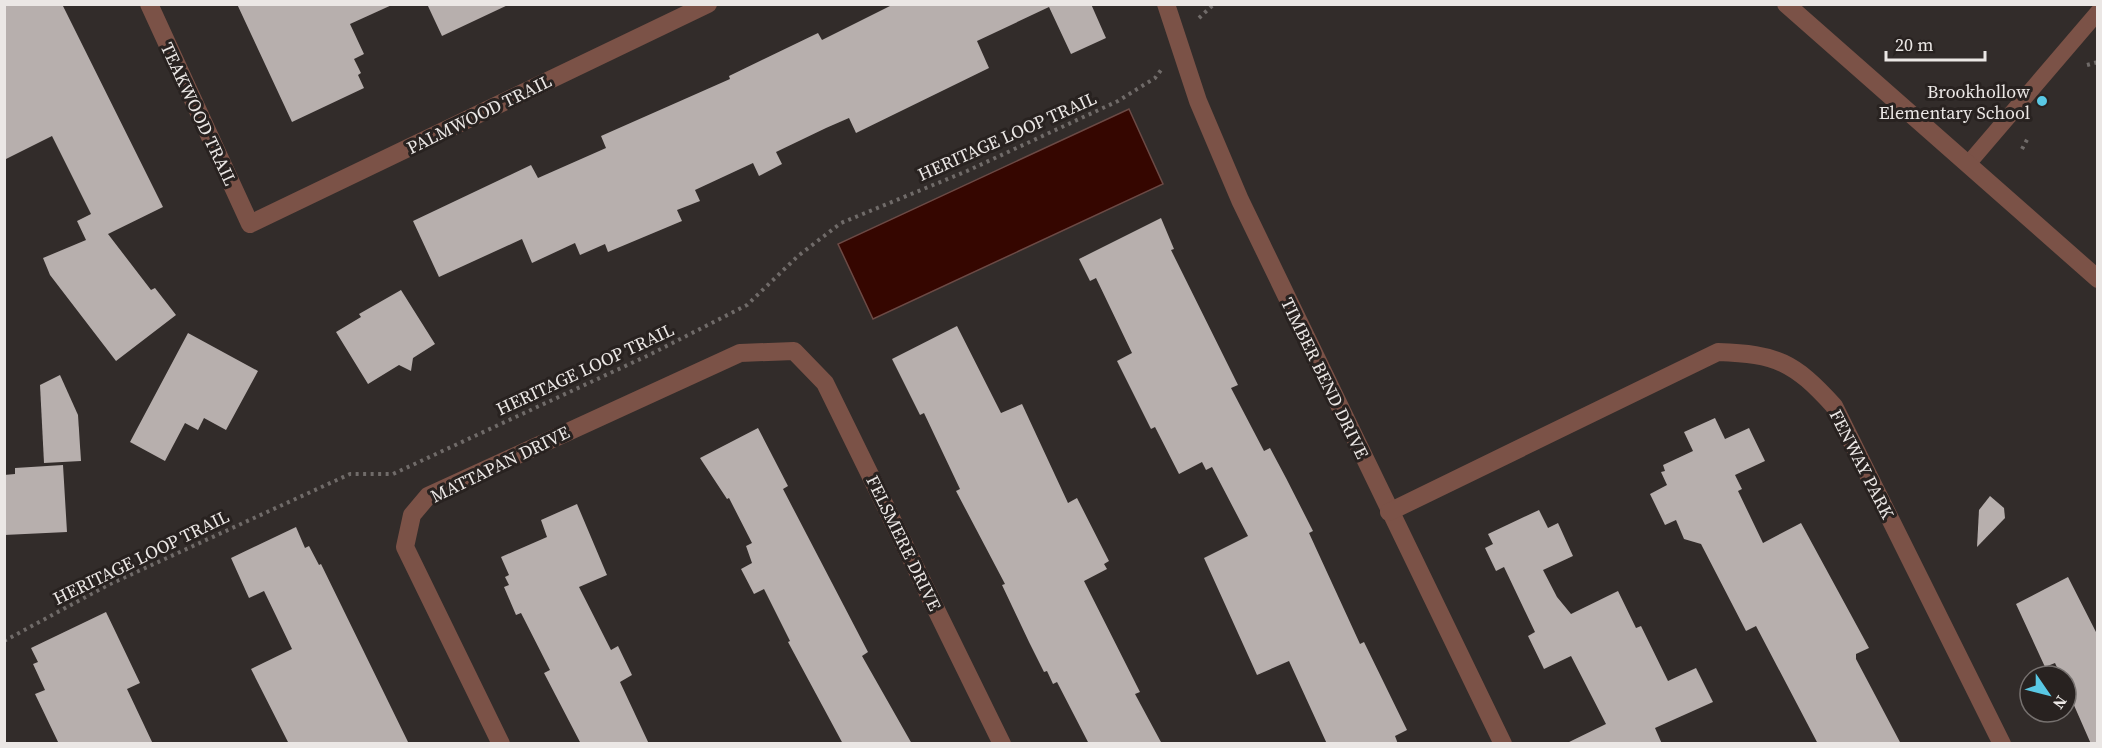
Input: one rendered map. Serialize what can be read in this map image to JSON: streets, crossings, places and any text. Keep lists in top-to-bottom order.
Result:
{
  "streets": {
    "street": [
      "TEAKWOOD TRAIL",
      "PALMWOOD TRAIL",
      "TIMBER BEND DRIVE",
      "MATTAPAN DRIVE",
      "FENWAY PARK",
      "FELSMERE DRIVE"
    ],
    "path": ["HERITAGE LOOP TRAIL"]
  },
  "crossings": [
    ["TEAKWOOD TRAIL", "PALMWOOD TRAIL"],
    ["TIMBER BEND DRIVE", "FENWAY PARK"],
    ["MATTAPAN DRIVE", "FELSMERE DRIVE"]
  ],
  "places": ["Brookhollow Elementary School"],
  "scale_bar": "20 m",
  "north": "bottom right"
}
